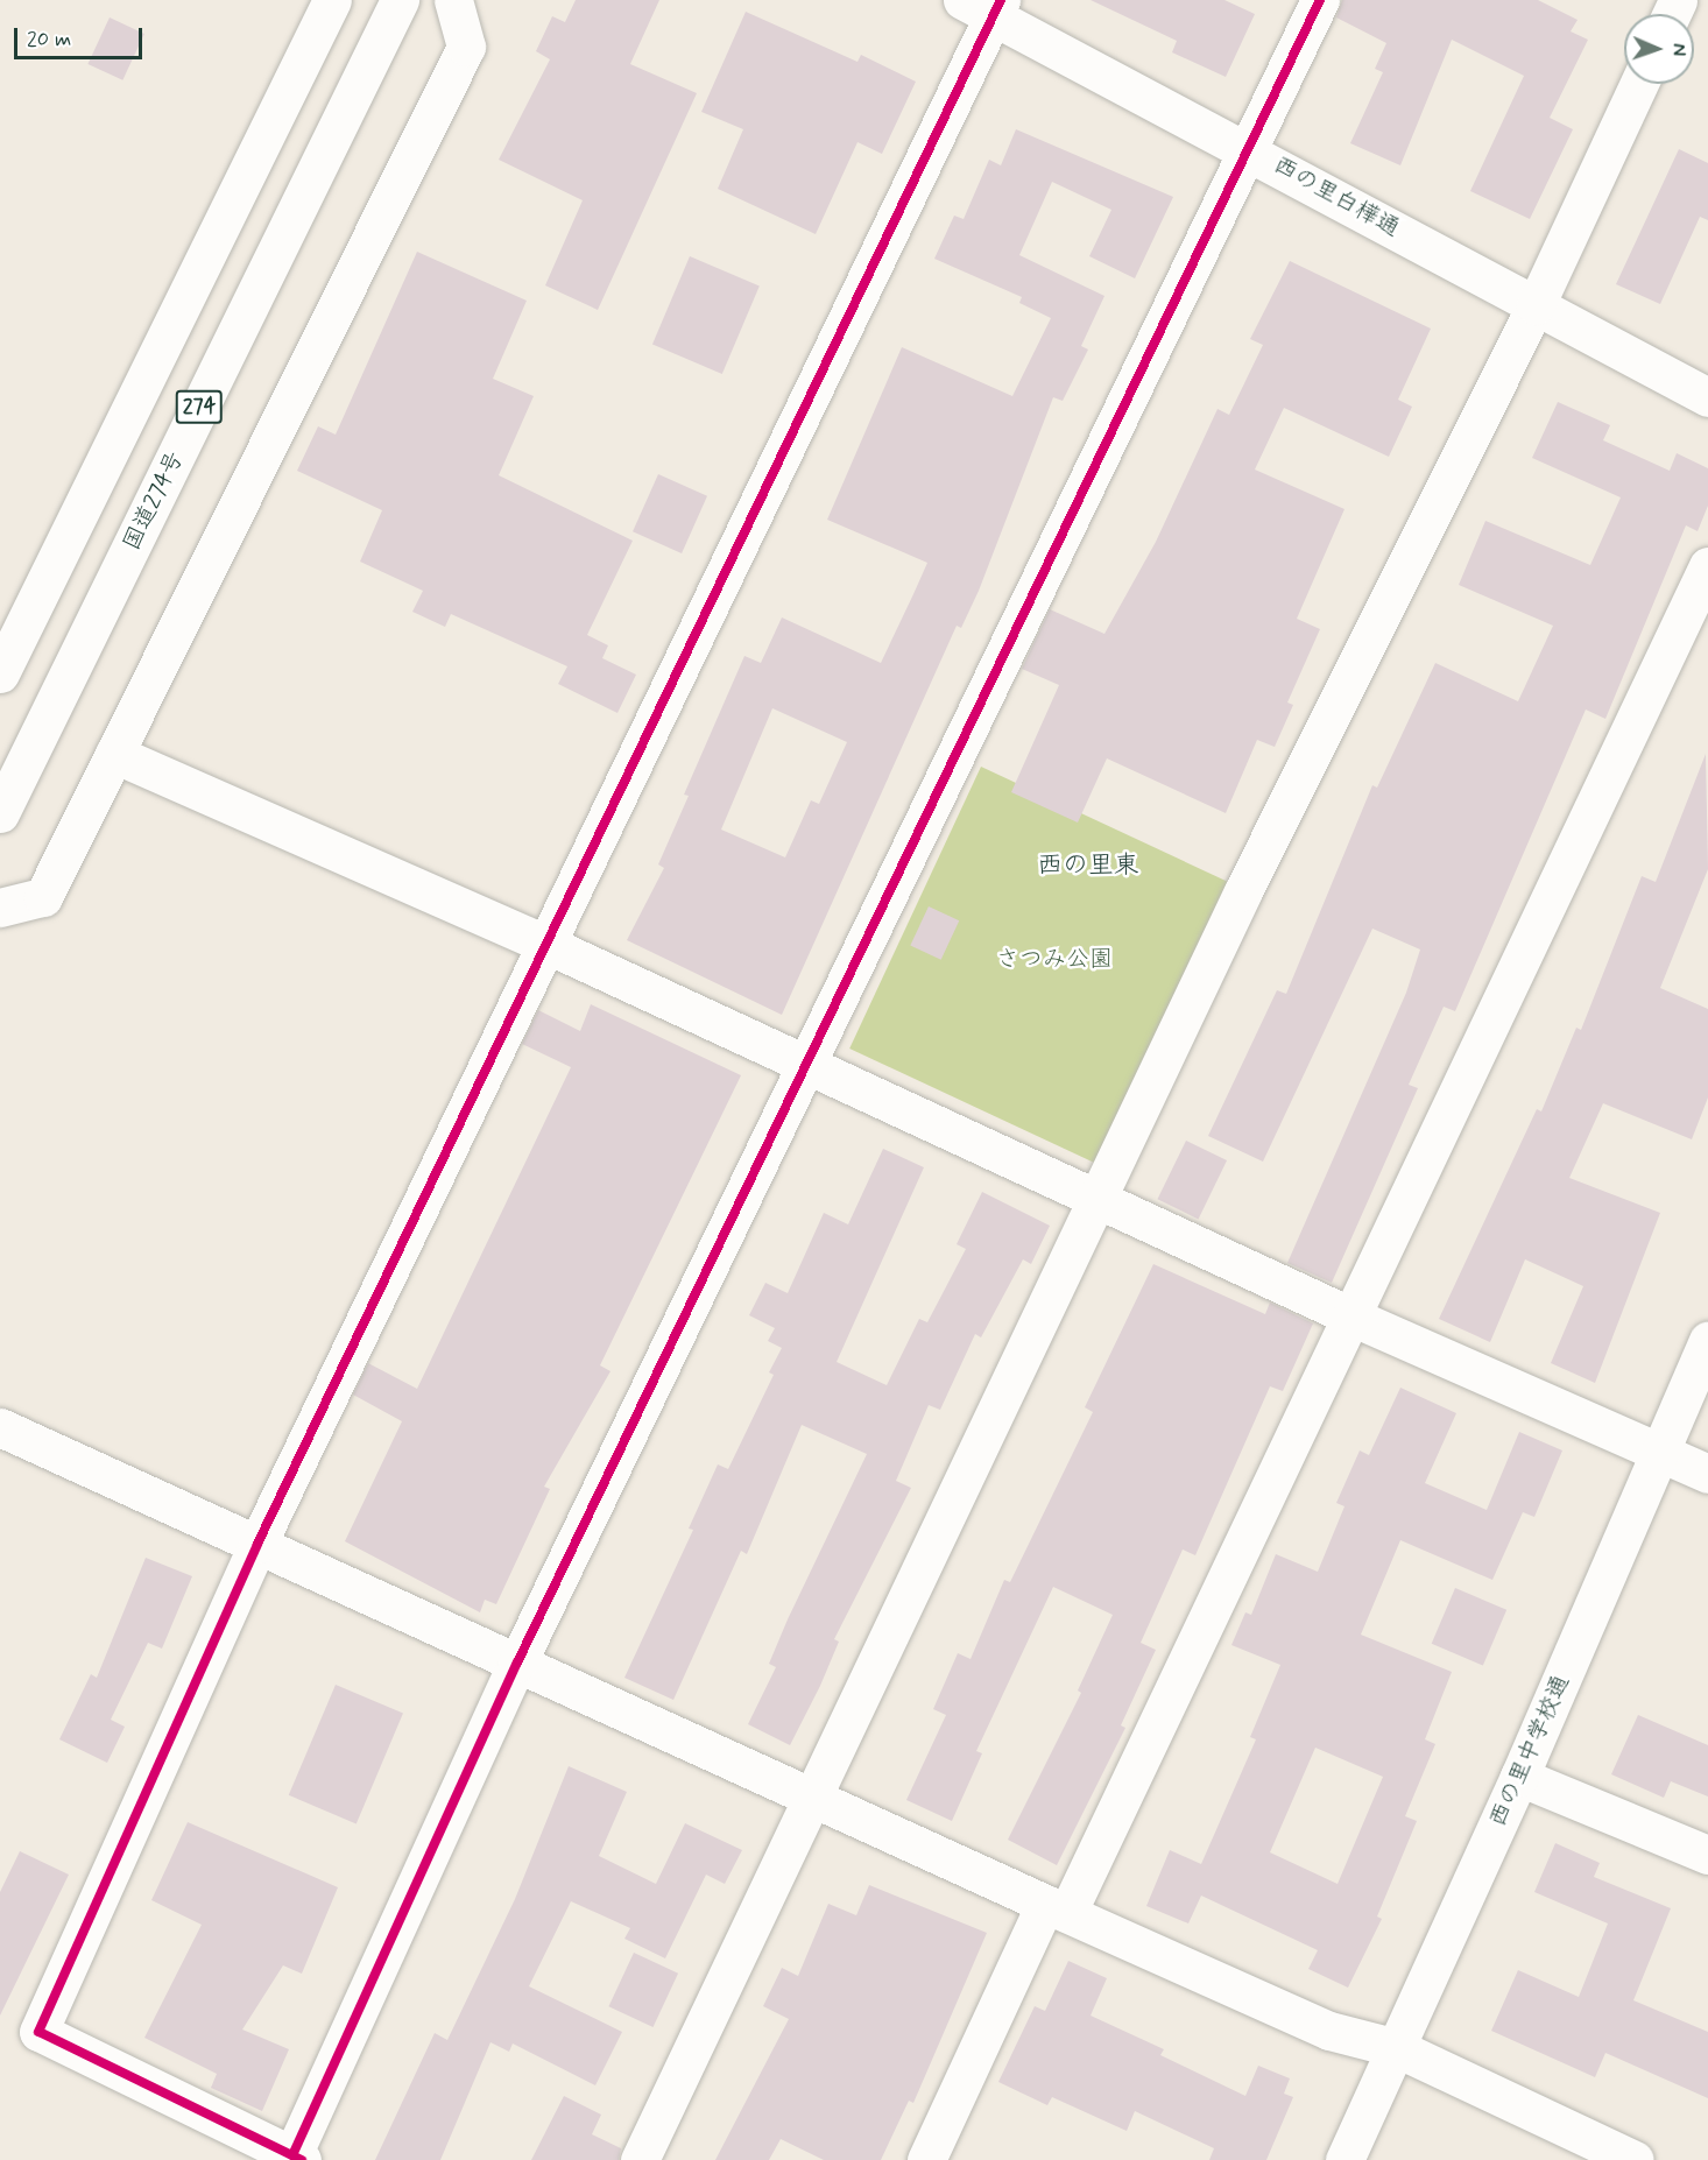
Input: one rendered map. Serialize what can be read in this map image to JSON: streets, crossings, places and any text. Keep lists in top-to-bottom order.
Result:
{
  "streets": {
    "main road": [
      "西の里白樺通",
      "274",
      "国道274号",
      "西の里中学校通"
    ]
  },
  "districts": ["西の里東"],
  "parks": ["さつみ公園"],
  "scale_bar": "20 m",
  "north": "right"
}
